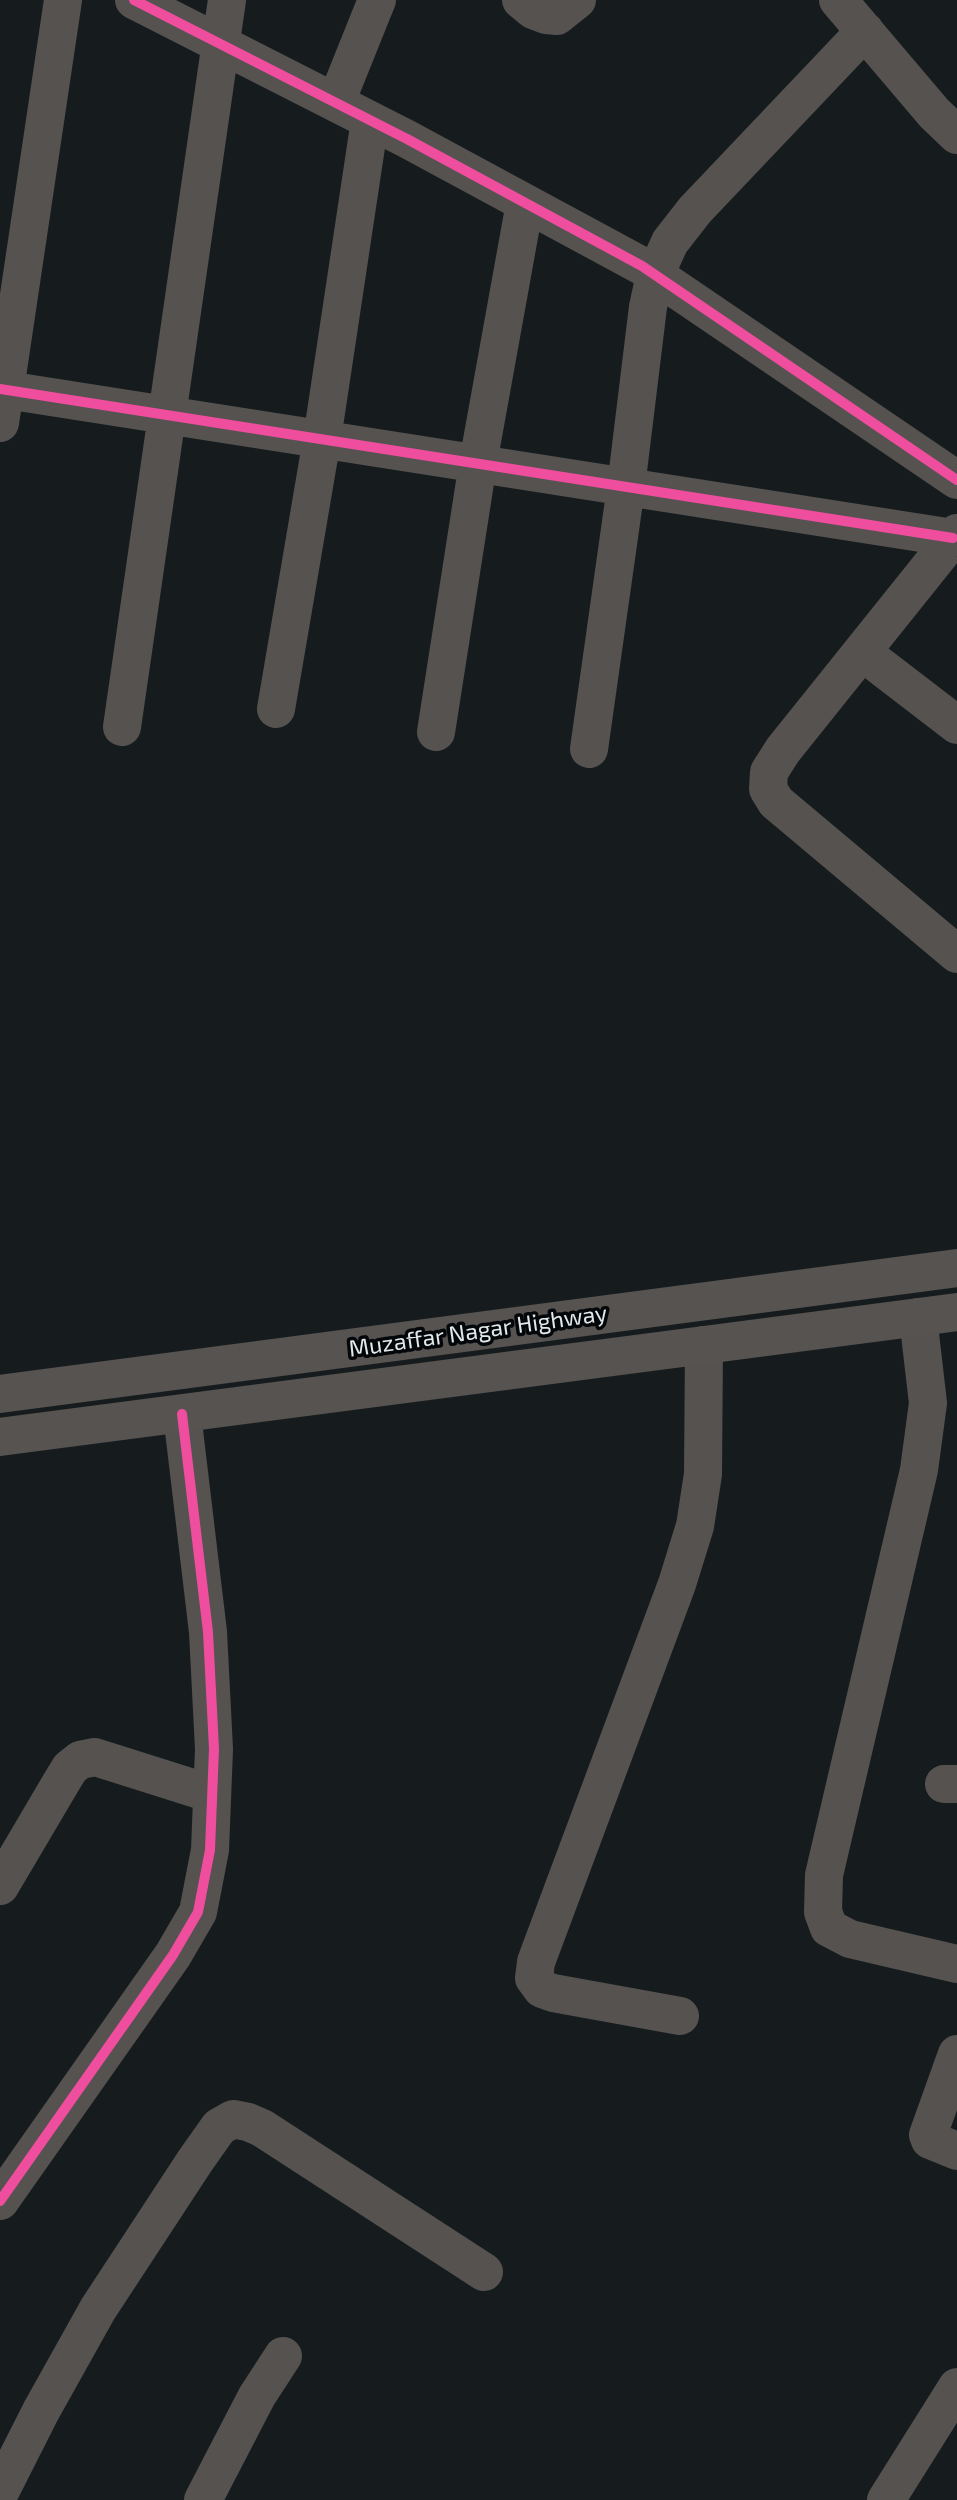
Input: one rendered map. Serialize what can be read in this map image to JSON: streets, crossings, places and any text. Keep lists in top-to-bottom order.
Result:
{
  "streets": {
    "main road": ["Muzaffar Nagar Highway"]
  }
}
